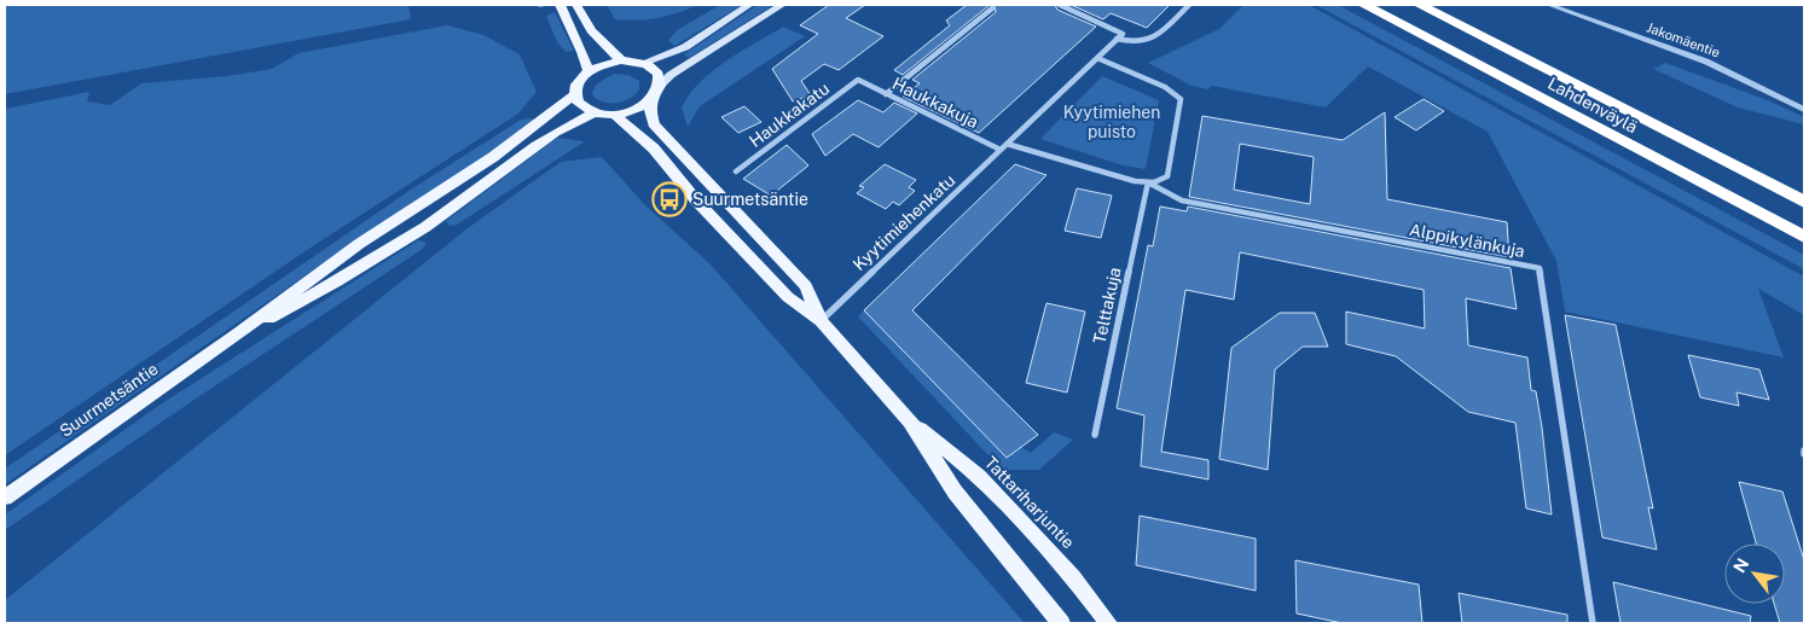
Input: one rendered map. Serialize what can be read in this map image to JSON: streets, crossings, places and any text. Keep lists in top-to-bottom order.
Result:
{
  "streets": {
    "highway": ["Lahdenväylä"],
    "main road": ["Suurmetsäntie", "Tattariharjuntie"],
    "street": [
      "Jakomäentie",
      "Haukkakuja",
      "Haukkakatu",
      "Kyytimiehenkatu",
      "Alppikylänkuja",
      "Telttakuja"
    ]
  },
  "crossings": [
    ["Haukkakuja", "Haukkakatu"],
    ["Haukkakuja", "Kyytimiehenkatu"],
    ["Kyytimiehenkatu", "Tattariharjuntie"],
    ["Alppikylänkuja", "Telttakuja"],
    ["Suurmetsäntie", "Tattariharjuntie"]
  ],
  "parks": ["Kyytimiehen puisto"],
  "places": {
    "bus stop": ["Suurmetsäntie"]
  },
  "north": "top left"
}
